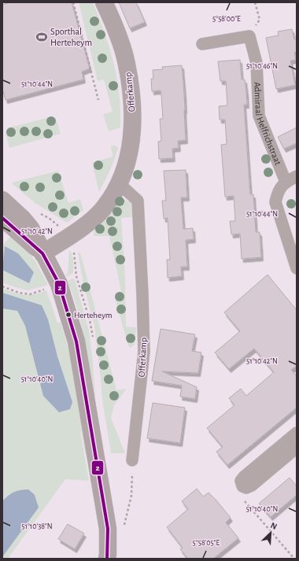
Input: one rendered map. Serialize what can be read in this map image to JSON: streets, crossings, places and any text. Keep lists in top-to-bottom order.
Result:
{
  "streets": {
    "street": ["Offerkamp", "Admiraal Helfrichstraat"]
  },
  "places": {
    "sports": ["Sporthal Herteheym"],
    "other": ["Herteheym"]
  },
  "lines": ["transit line 2"],
  "north": "top right",
  "coordinates": [
    "5°58'00\"E",
    "51°10'46\"N",
    "51°10'44\"N",
    "51°10'42\"N",
    "51°10'40\"N",
    "51°10'38\"N",
    "5°58'05\"E"
  ]
}
